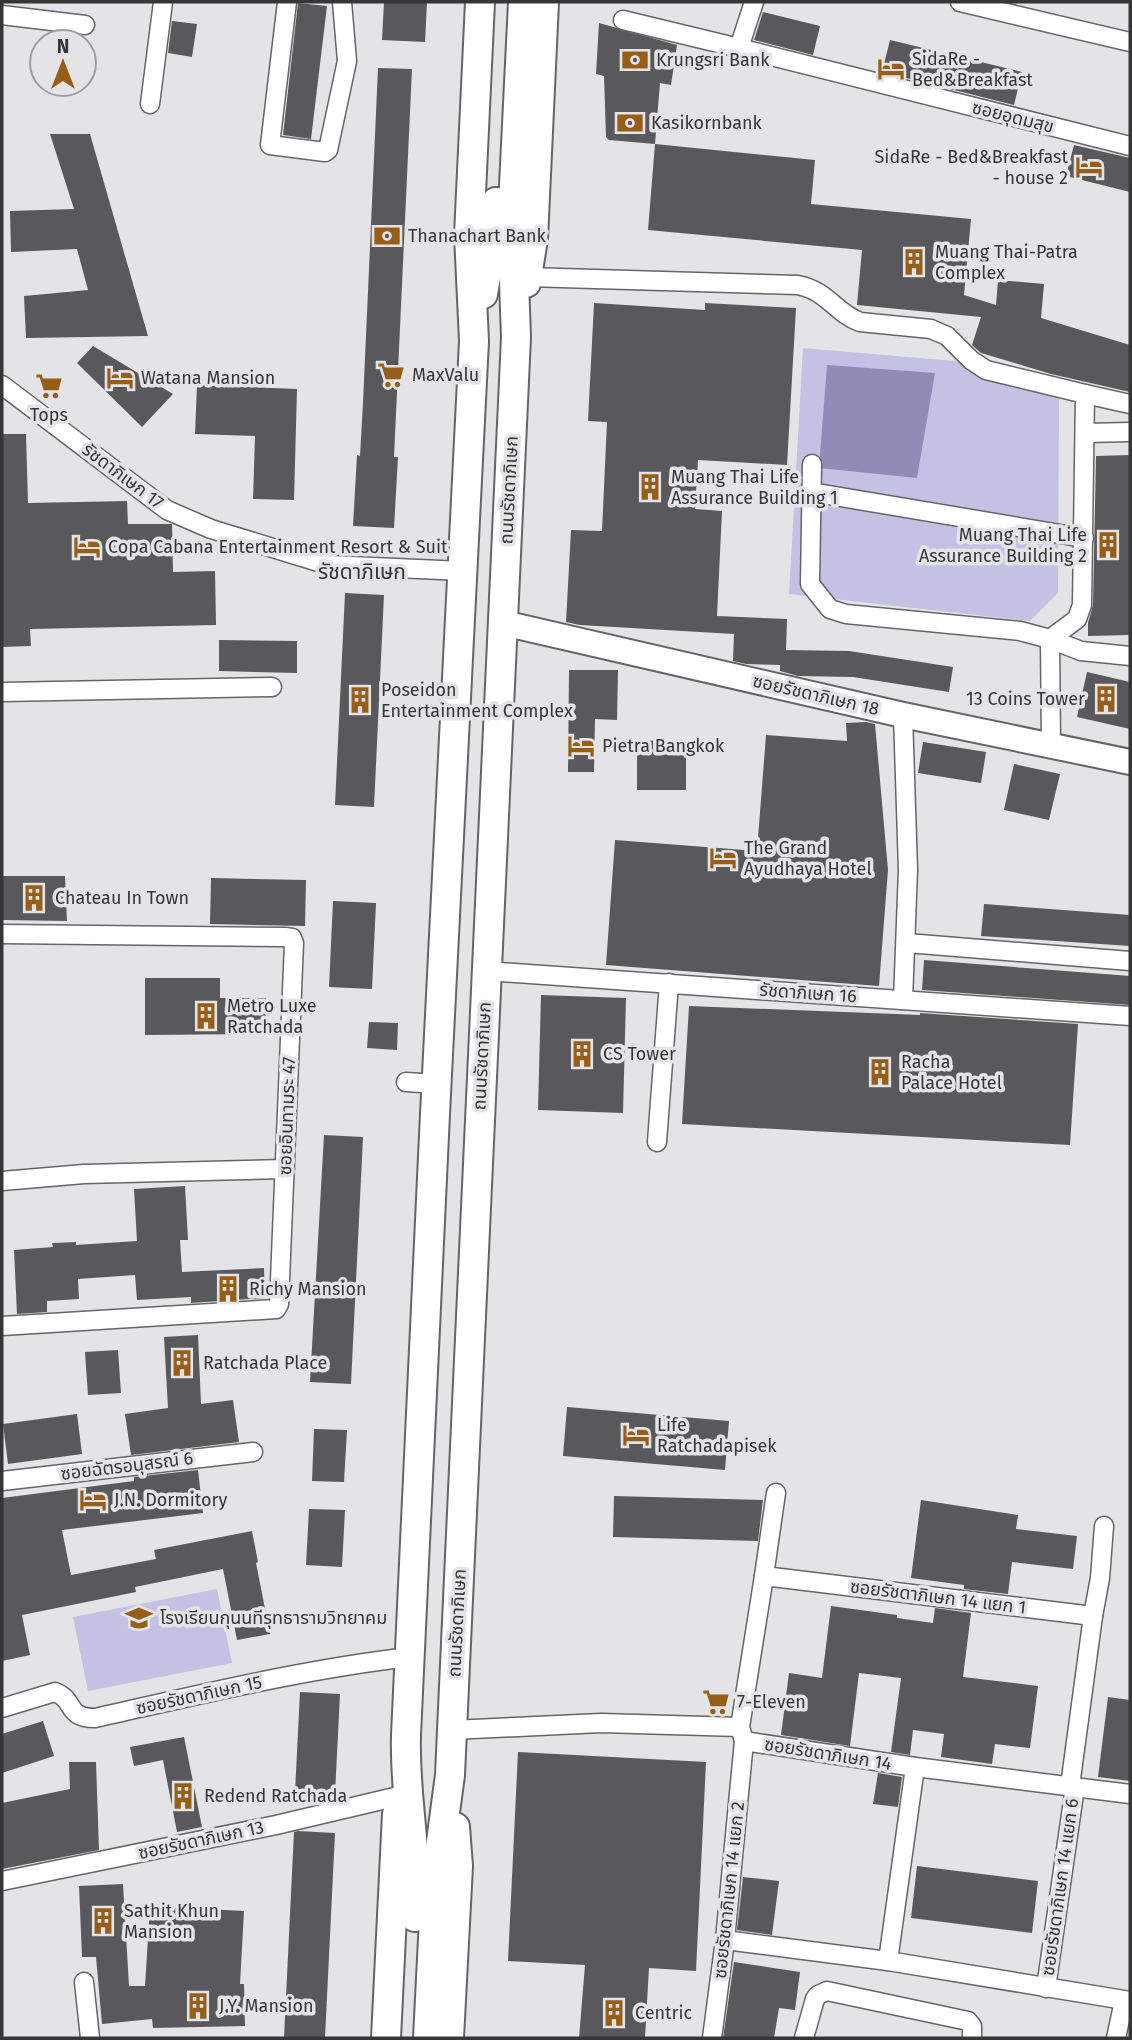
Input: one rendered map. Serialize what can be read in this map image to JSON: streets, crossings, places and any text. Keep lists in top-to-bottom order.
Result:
{
  "streets": {
    "main road": ["ถนนรัชดาภิเษก"],
    "street": [
      "ซอยอุดมสุข",
      "รัชดาภิเษก 17",
      "ซอยรัชดาภิเษก 18",
      "รัชดาภิเษก 16",
      "ซอยอินทามระ 47",
      "ซอยฉัตรอนุสรณ์ 6",
      "ซอยรัชดาภิเษก 14 แยก 1",
      "ซอยรัชดาภิเษก 15",
      "ซอยรัชดาภิเษก 14",
      "ซอยรัชดาภิเษก 13",
      "ซอยรัชดาภิเษก 14 แยก 6",
      "ซอยรัชดาภิเษก 14 แยก 2"
    ]
  },
  "crossings": [
    ["ถนนรัชดาภิเษก", "ซอยรัชดาภิเษก 18"],
    ["ถนนรัชดาภิเษก", "รัชดาภิเษก 16"],
    ["ถนนรัชดาภิเษก", "ซอยรัชดาภิเษก 14"],
    ["ซอยรัชดาภิเษก 14", "ซอยรัชดาภิเษก 14 แยก 6"],
    ["ซอยรัชดาภิเษก 14", "ซอยรัชดาภิเษก 14 แยก 2"]
  ],
  "districts": ["รัชดาภิเษก"],
  "places": {
    "bank": ["Krungsri Bank", "Kasikornbank", "Thanachart Bank"],
    "hotel": [
      "SidaRe - Bed&Breakfast",
      "SidaRe - Bed&Breakfast - house 2",
      "Watana Mansion",
      "Copa Cabana Entertainment Resort & Suit",
      "Pietra Bangkok",
      "The Grand Ayudhaya Hotel",
      "Life Ratchadapisek",
      "J.N. Dormitory"
    ],
    "building": [
      "Muang Thai-Patra Complex",
      "Muang Thai Life Assurance Building 1",
      "Muang Thai Life Assurance Building 2",
      "13 Coins Tower",
      "Poseidon Entertainment Complex",
      "Chateau In Town",
      "Metro Luxe Ratchada",
      "CS Tower",
      "Racha Palace Hotel",
      "Richy Mansion",
      "Ratchada Place",
      "Redend Ratchada",
      "Sathit Khun Mansion",
      "J.Y. Mansion",
      "Centric"
    ],
    "supermarket": ["MaxValu", "Tops", "7-Eleven"],
    "school or university": ["โรงเรียนกุนนทีรุทธารามวิทยาคม"]
  },
  "north": "top"
}
